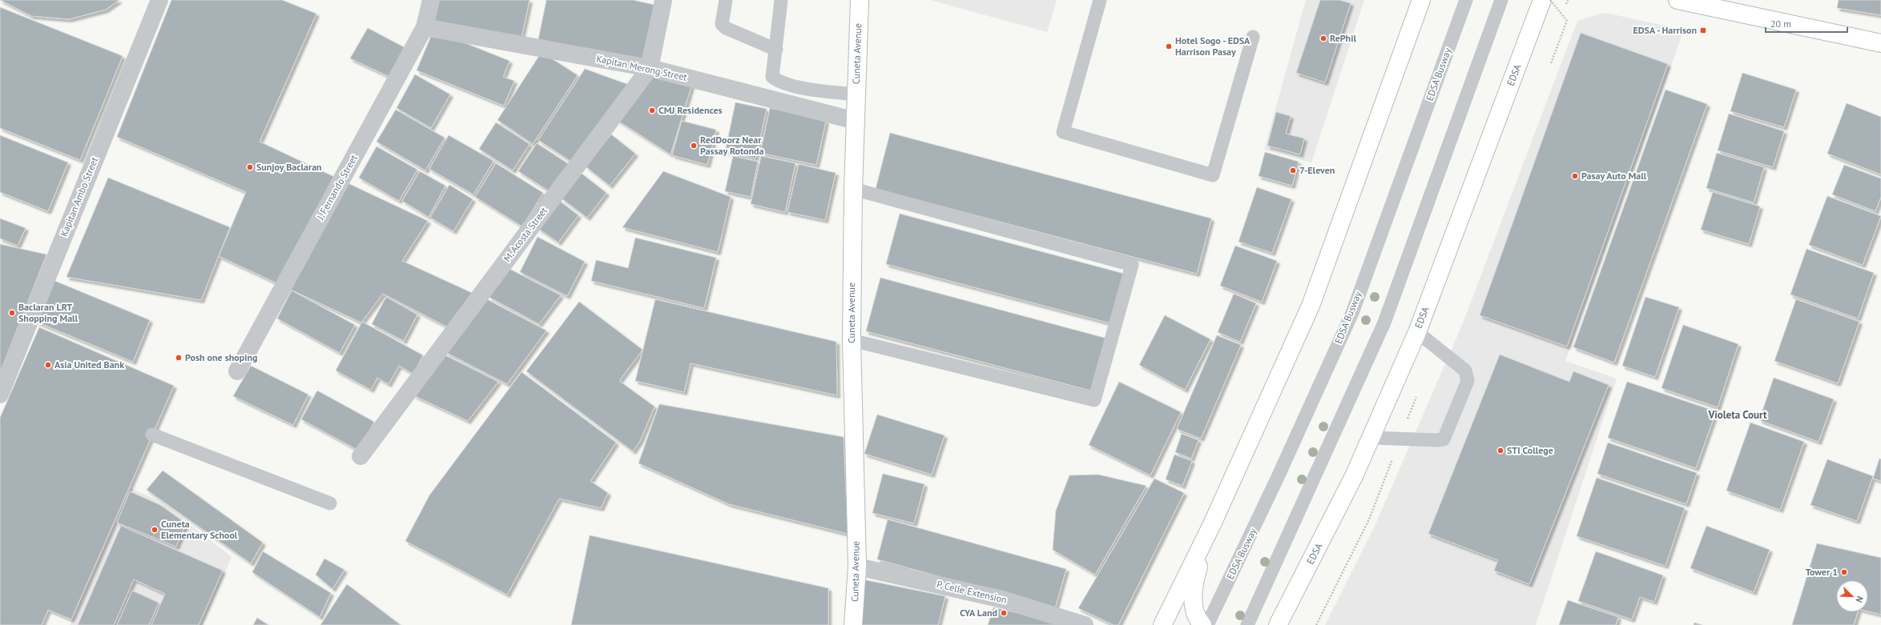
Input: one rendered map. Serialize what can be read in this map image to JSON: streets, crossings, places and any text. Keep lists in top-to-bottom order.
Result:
{
  "streets": {
    "main road": ["Cuneta Avenue", "EDSA"],
    "street": [
      "Kapitan Merong Street",
      "J. Fernando Street",
      "Kapitan Ambo Street",
      "M. Acosta Street",
      "P. Celle Extension"
    ],
    "lane": ["EDSA Busway"]
  },
  "crossings": [
    ["Cuneta Avenue", "Kapitan Merong Street"],
    ["Cuneta Avenue", "P. Celle Extension"],
    ["Kapitan Merong Street", "J. Fernando Street"],
    ["Kapitan Merong Street", "M. Acosta Street"]
  ],
  "districts": ["Violeta Court"],
  "places": {
    "transit": ["EDSA - Harrison"],
    "other": [
      "RePhil",
      "Hotel Sogo - EDSA Harrison Pasay",
      "CMJ Residences",
      "RedDoorz Near Passay Rotonda",
      "Sunjoy Baclaran",
      "7-Eleven",
      "Pasay Auto Mall",
      "Baclaran LRT Shopping Mall",
      "Posh one shoping",
      "Asia United Bank",
      "STI College",
      "Cuneta Elementary School",
      "Tower 1",
      "CYA Land"
    ]
  },
  "scale_bar": "20 m",
  "north": "bottom right"
}
